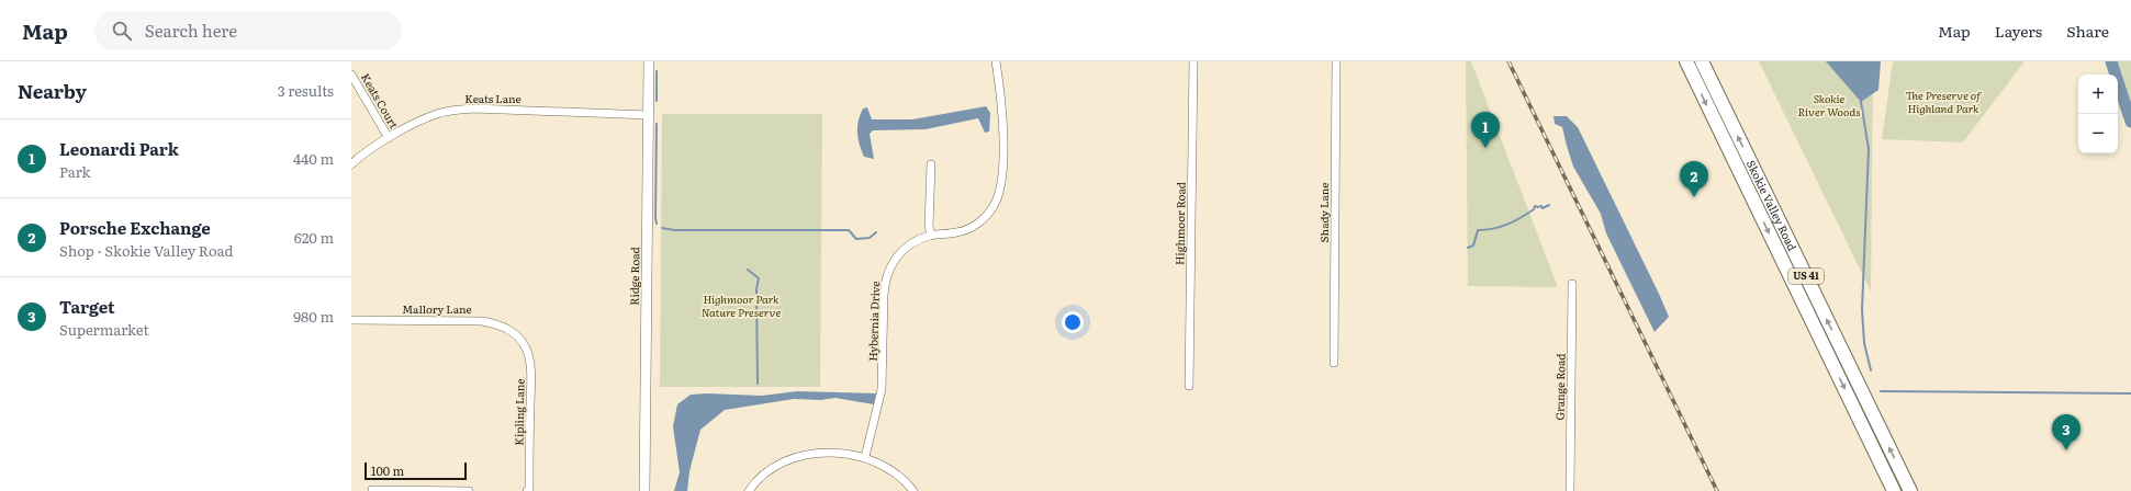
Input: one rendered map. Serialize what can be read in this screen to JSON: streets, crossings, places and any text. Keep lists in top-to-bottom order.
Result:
{
  "streets": {
    "highway": ["Skokie Valley Road", "US 41"],
    "street": [
      "Keats Lane",
      "Keats Court",
      "Shady Lane",
      "Highmoor Road",
      "Ridge Road",
      "Mallory Lane",
      "Hybernia Drive",
      "Grange Road",
      "Kipling Lane"
    ]
  },
  "crossings": [
    ["Keats Lane", "Keats Court"],
    ["Keats Lane", "Ridge Road"],
    ["Mallory Lane", "Kipling Lane"]
  ],
  "parks": ["The Preserve of Highland Park", "Skokie River Woods", "Highmoor Park Nature Preserve"],
  "scale_bar": "100 m",
  "page": {
    "header": "Map",
    "search": "Search here",
    "nav": ["Map", "Layers", "Share"],
    "heading": ["Nearby", "3 results"],
    "map_buttons": ["+", "−"],
    "pins": ["1", "2", "3"],
    "list": [
      {
        "mark": "1",
        "name": "Leonardi Park",
        "note": "Park",
        "value": "440 m"
      },
      {
        "mark": "2",
        "name": "Porsche Exchange",
        "note": "Shop · Skokie Valley Road",
        "value": "620 m"
      },
      {
        "mark": "3",
        "name": "Target",
        "note": "Supermarket",
        "value": "980 m"
      }
    ],
    "scale": "100 m"
  }
}
